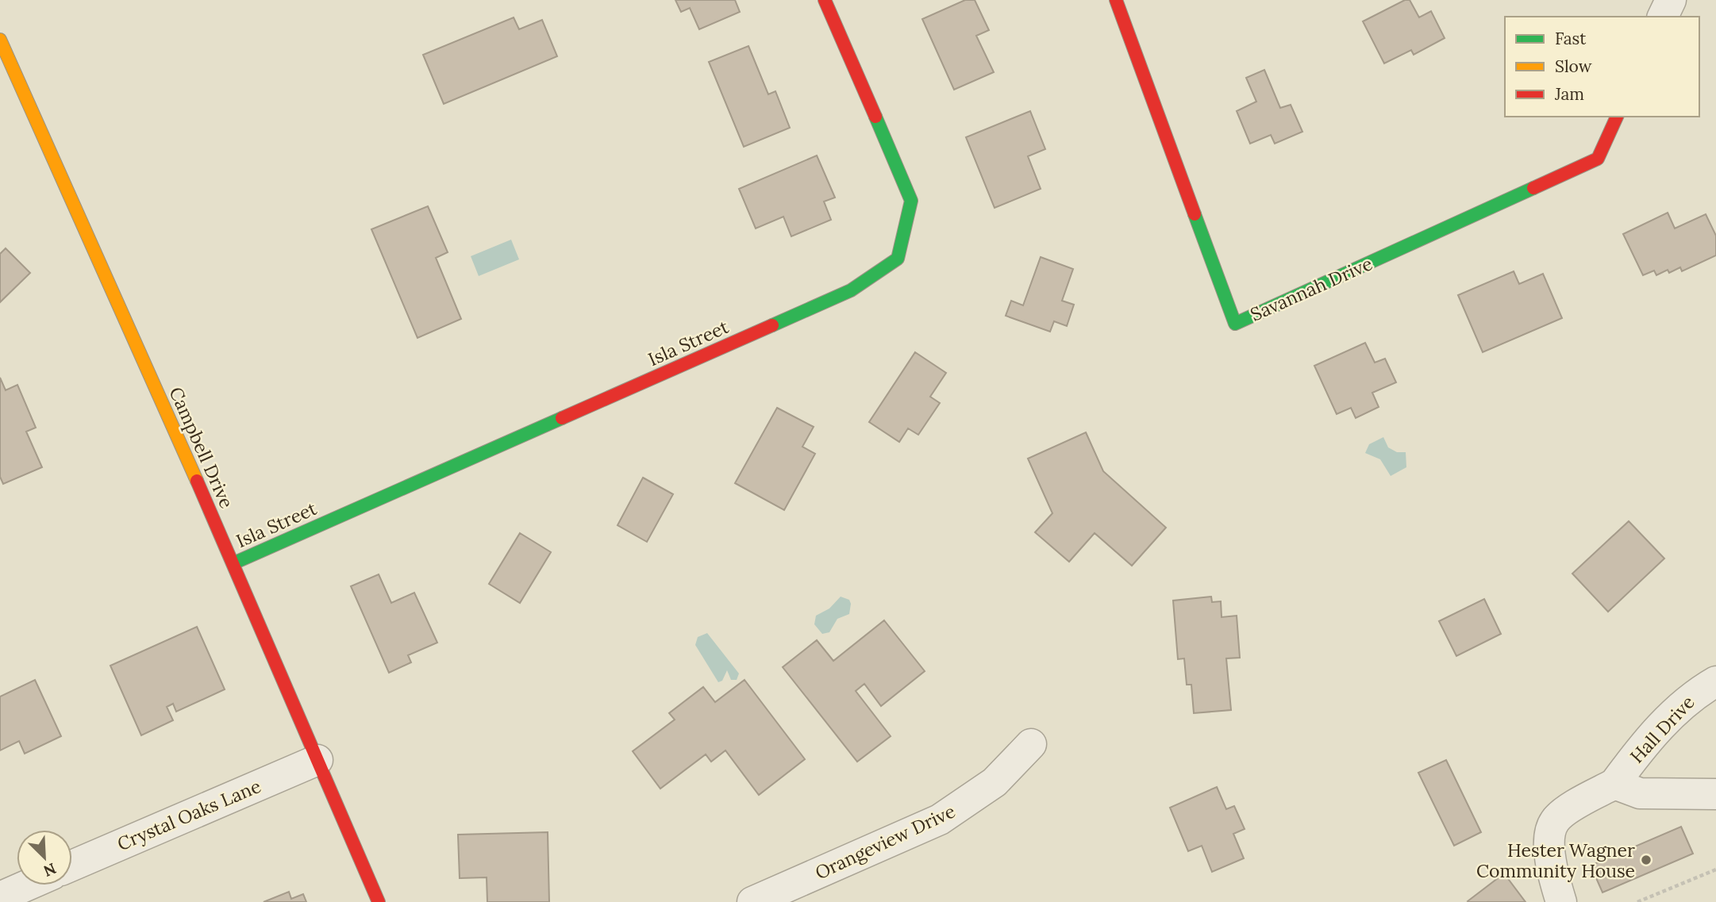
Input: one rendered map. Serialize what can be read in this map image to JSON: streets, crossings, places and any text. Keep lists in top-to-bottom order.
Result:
{
  "streets": {
    "street": [
      "Savannah Drive",
      "Isla Street",
      "Campbell Drive",
      "Hall Drive",
      "Crystal Oaks Lane",
      "Orangeview Drive"
    ]
  },
  "crossings": [
    ["Isla Street", "Campbell Drive"],
    ["Campbell Drive", "Crystal Oaks Lane"]
  ],
  "places": ["Hester Wagner Community House"],
  "legend": ["Fast", "Slow", "Jam"],
  "north": "bottom right"
}
